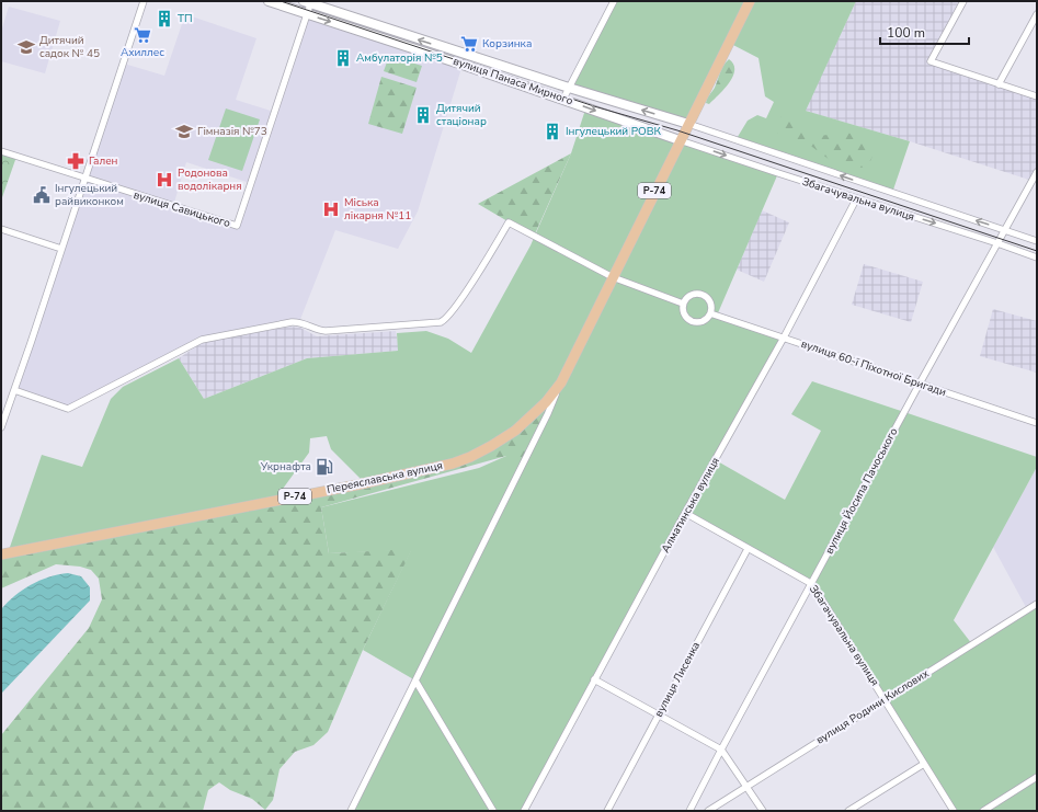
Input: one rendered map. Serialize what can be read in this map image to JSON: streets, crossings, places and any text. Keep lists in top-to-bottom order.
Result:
{
  "streets": {
    "main road": ["вулиця Панаса Мирного", "Р-74", "Переяславська вулиця"],
    "street": [
      "Збагачувальна вулиця",
      "вулиця Савицького",
      "вулиця 60-ї Піхотної Бригади",
      "вулиця Йосипа Пачоського",
      "Алматинська вулиця",
      "вулиця Лисенка",
      "вулиця Родини Кислових"
    ]
  },
  "crossings": [
    ["вулиця Панаса Мирного", "Р-74"],
    ["вулиця Панаса Мирного", "Збагачувальна вулиця"],
    ["вулиця Панаса Мирного", "вулиця Савицького"],
    ["Р-74", "Збагачувальна вулиця"],
    ["Р-74", "Переяславська вулиця"],
    ["Збагачувальна вулиця", "вулиця Йосипа Пачоського"],
    ["Збагачувальна вулиця", "Алматинська вулиця"],
    ["Збагачувальна вулиця", "вулиця Лисенка"],
    ["Збагачувальна вулиця", "вулиця Родини Кислових"],
    ["вулиця 60-ї Піхотної Бригади", "вулиця Йосипа Пачоського"],
    ["вулиця 60-ї Піхотної Бригади", "Алматинська вулиця"]
  ],
  "places": {
    "building": [
      "ТП",
      "Амбулаторія №5",
      "Дитячий стаціонар",
      "Інгулецький РОВК"
    ],
    "supermarket": ["Ахиллес", "Корзинка"],
    "school or university": ["Дитячий садок № 45", "Гімназія №73"],
    "pharmacy": ["Гален"],
    "hospital": ["Родонова водолікарня", "Міська лікарня №11"],
    "public building": ["Інгулецький райвиконком"],
    "fuel station": ["Укрнафта"]
  },
  "scale_bar": "100 m"
}
